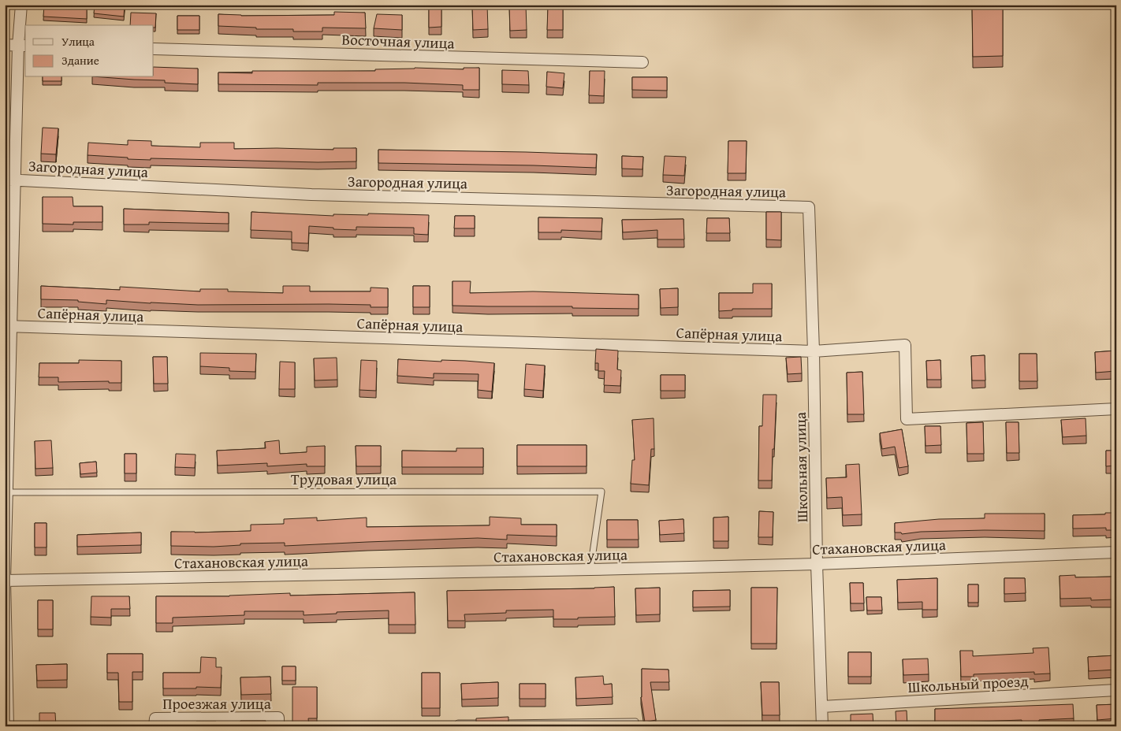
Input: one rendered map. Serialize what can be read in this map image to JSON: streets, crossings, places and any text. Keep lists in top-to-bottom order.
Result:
{
  "streets": {
    "street": [
      "Восточная улица",
      "Загородная улица",
      "Сапёрная улица",
      "Школьная улица",
      "Стахановская улица",
      "Школьный проезд",
      "Проезжая улица"
    ],
    "lane": ["Трудовая улица"]
  },
  "crossings": [
    ["Загородная улица", "Школьная улица"],
    ["Сапёрная улица", "Школьная улица"],
    ["Школьная улица", "Стахановская улица"],
    ["Школьная улица", "Школьный проезд"],
    ["Трудовая улица", "Стахановская улица"]
  ],
  "legend": ["Улица", "Здание"]
}
